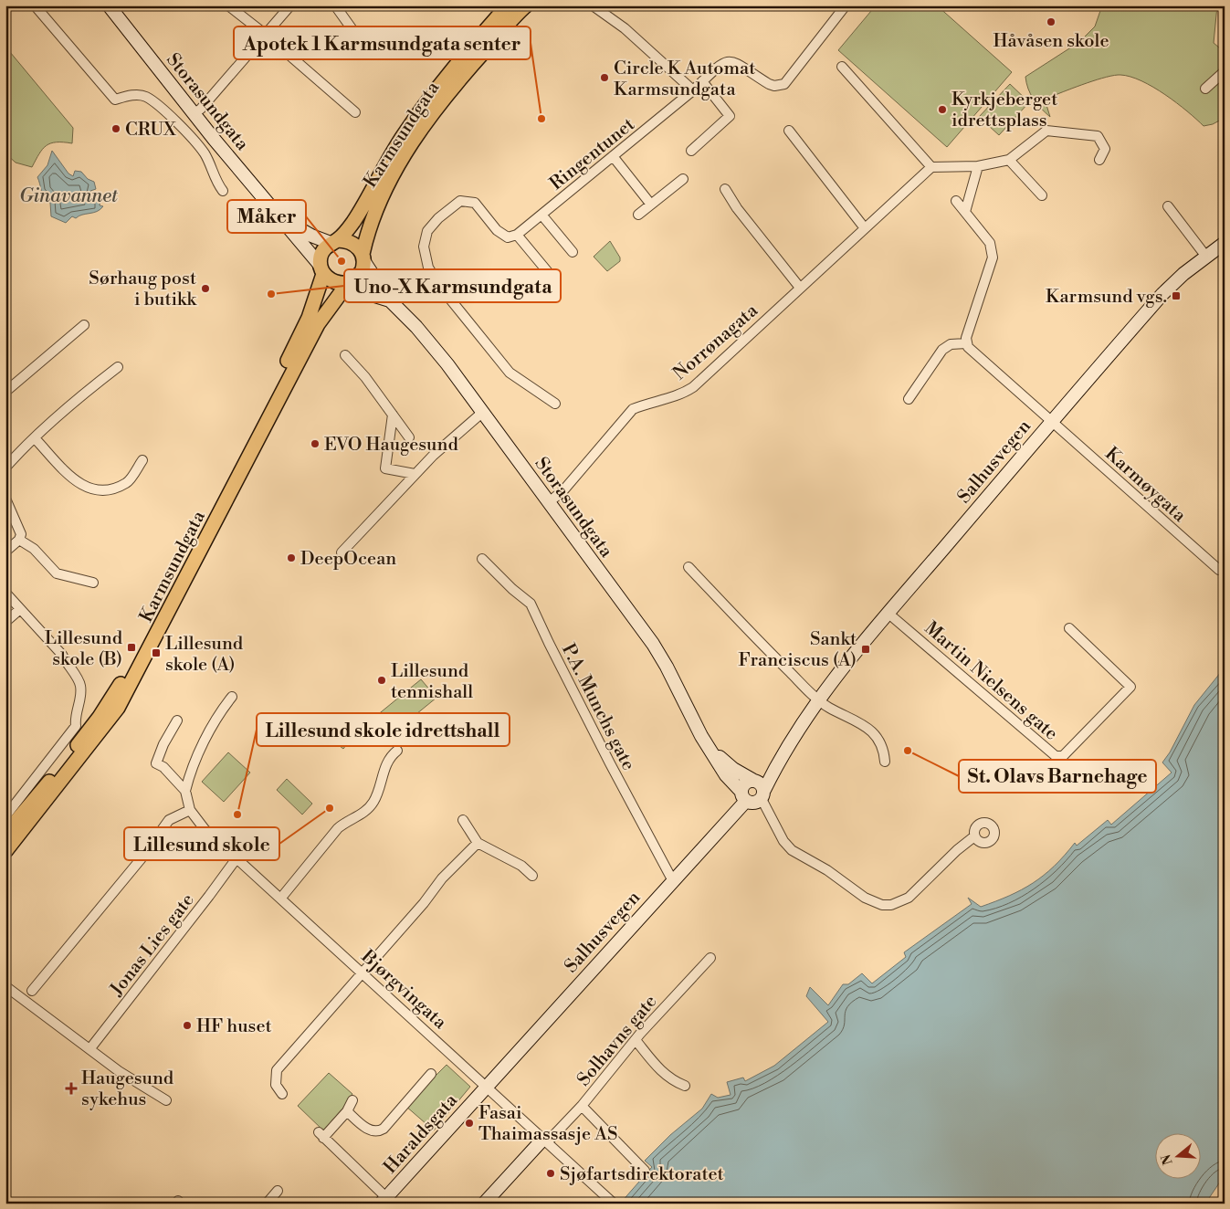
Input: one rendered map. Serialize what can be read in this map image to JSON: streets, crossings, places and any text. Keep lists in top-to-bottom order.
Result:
{
  "streets": {
    "main road": [
      "Storasundgata",
      "Karmsundgata",
      "Salhusvegen",
      "Haraldsgata"
    ],
    "street": [
      "Ringentunet",
      "Norrønagata",
      "Karmøygata",
      "Martin Nielsens gate",
      "P.A. Munchs gate",
      "Jonas Lies gate",
      "Bjørgvingata",
      "Solhavns gate"
    ]
  },
  "crossings": [
    ["Storasundgata", "Karmsundgata"],
    ["Storasundgata", "Norrønagata"],
    ["Storasundgata", "Salhusvegen"],
    ["Salhusvegen", "Karmøygata"],
    ["Salhusvegen", "Martin Nielsens gate"],
    ["Salhusvegen", "P.A. Munchs gate"],
    ["Salhusvegen", "Bjørgvingata"],
    ["Salhusvegen", "Haraldsgata"],
    ["Jonas Lies gate", "Bjørgvingata"],
    ["Bjørgvingata", "Solhavns gate"],
    ["Bjørgvingata", "Haraldsgata"]
  ],
  "water": ["Ginavannet"],
  "places": {
    "other": [
      "Håvåsen skole",
      "Circle K Automat Karmsundgata",
      "Kyrkjeberget idrettsplass",
      "Apotek 1 Karmsundgata senter",
      "CRUX",
      "Måker",
      "Sørhaug post i butikk",
      "Uno-X Karmsundgata",
      "EVO Haugesund",
      "DeepOcean",
      "Lillesund tennishall",
      "St. Olavs Barnehage",
      "Lillesund skole",
      "Lillesund skole idrettshall",
      "HF huset",
      "Fasai Thaimassasje AS",
      "Sjøfartsdirektoratet"
    ],
    "transit": [
      "Karmsund vgs.",
      "Lillesund skole (B)",
      "Sankt Franciscus (A)",
      "Lillesund skole (A)"
    ],
    "health": ["Haugesund sykehus"]
  },
  "north": "left"
}
